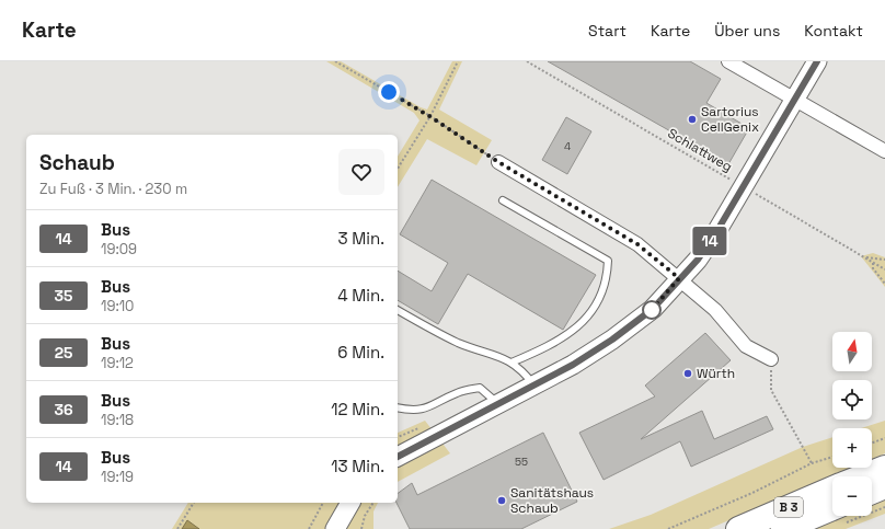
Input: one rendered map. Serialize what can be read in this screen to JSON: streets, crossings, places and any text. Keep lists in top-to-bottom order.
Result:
{
  "streets": {
    "highway": ["B 3"],
    "path": ["Schlattweg"]
  },
  "places": ["Sartorius CellGenix", "Würth", "Sanitätshaus Schaub"],
  "lines": ["bus line 14"],
  "house_numbers": ["4", "55"],
  "north": "top",
  "page": {
    "header": "Karte",
    "nav": [
      "Start",
      "Karte",
      "Über uns",
      "Kontakt"
    ],
    "on_map": "14",
    "heading": ["Schaub", "Zu Fuß · 3 Min. · 230 m"],
    "list": [
      {
        "mark": "14",
        "name": "Bus",
        "note": "19:09",
        "value": "3 Min."
      },
      {
        "mark": "35",
        "name": "Bus",
        "note": "19:10",
        "value": "4 Min."
      },
      {
        "mark": "25",
        "name": "Bus",
        "note": "19:12",
        "value": "6 Min."
      },
      {
        "mark": "36",
        "name": "Bus",
        "note": "19:18",
        "value": "12 Min."
      },
      {
        "mark": "14",
        "name": "Bus",
        "note": "19:19",
        "value": "13 Min."
      }
    ],
    "map_buttons": ["+", "−"]
  }
}
